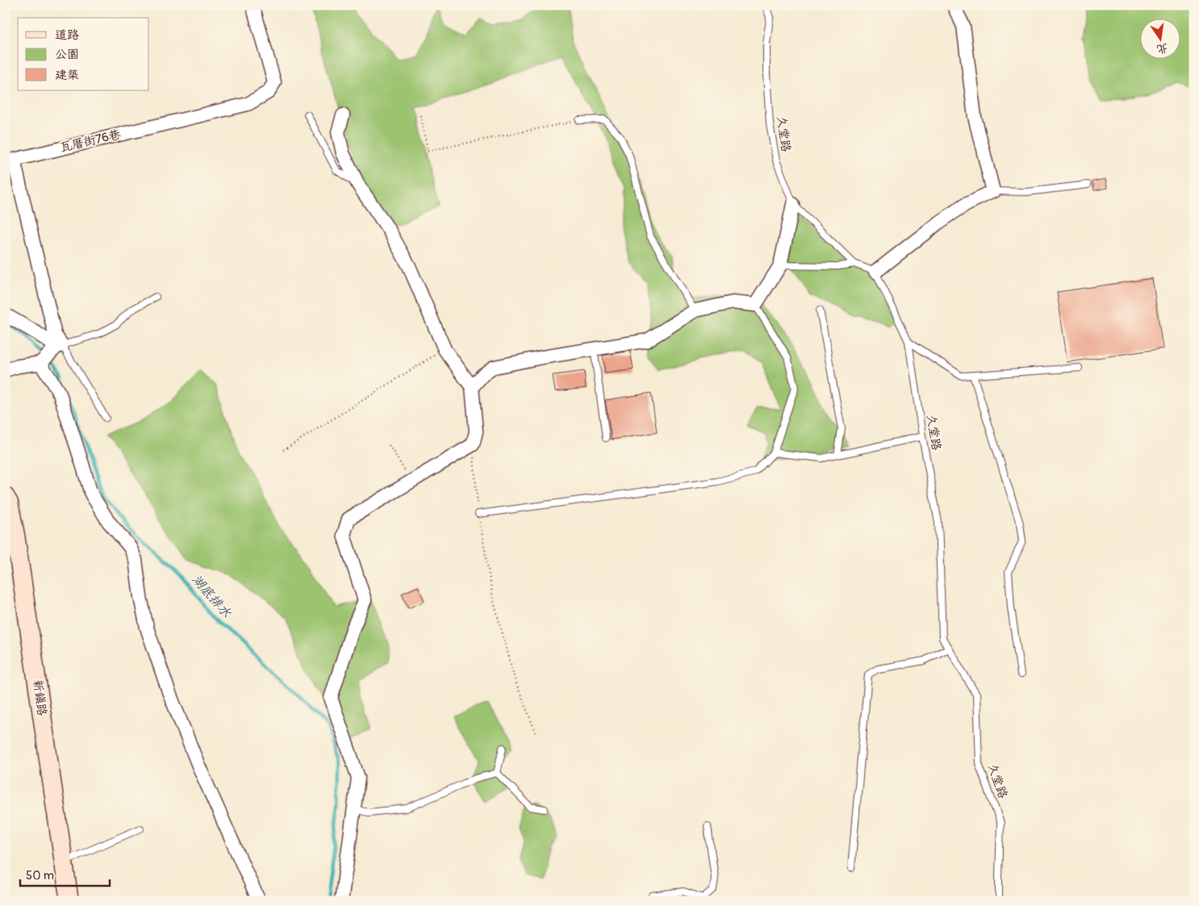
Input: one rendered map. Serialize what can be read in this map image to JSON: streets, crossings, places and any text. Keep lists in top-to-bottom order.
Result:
{
  "streets": {
    "street": ["瓦厝街76巷", "新鎮路"],
    "lane": ["久堂路"]
  },
  "water": ["湖底排水"],
  "legend": ["道路", "公園", "建築"],
  "scale_bar": "50 m",
  "north": "bottom"
}
